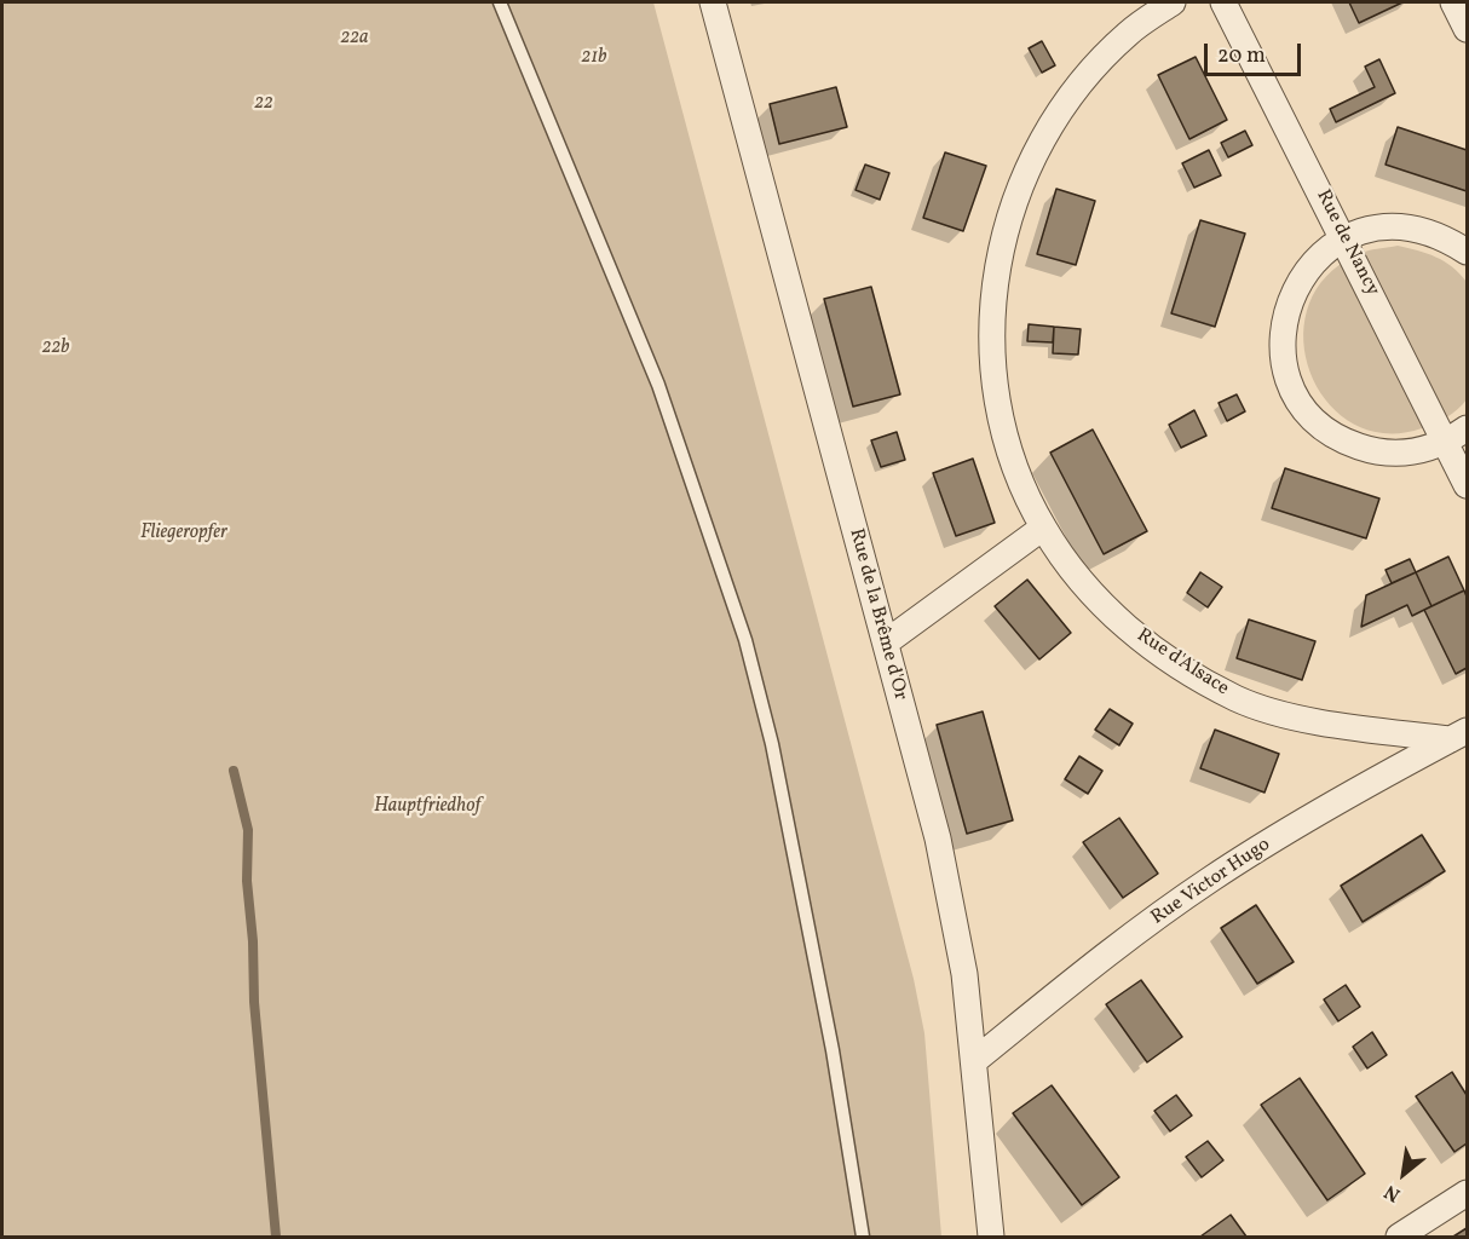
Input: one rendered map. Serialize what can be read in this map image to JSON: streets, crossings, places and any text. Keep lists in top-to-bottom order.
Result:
{
  "streets": {
    "street": [
      "Rue de Nancy",
      "Rue de la Brême d'Or",
      "Rue d'Alsace",
      "Rue Victor Hugo"
    ]
  },
  "crossings": [
    ["Rue de la Brême d'Or", "Rue Victor Hugo"],
    ["Rue d'Alsace", "Rue Victor Hugo"]
  ],
  "parks": [
    "22a",
    "21b",
    "22",
    "22b",
    "Fliegeropfer",
    "Hauptfriedhof"
  ],
  "scale_bar": "20 m",
  "north": "bottom left"
}
